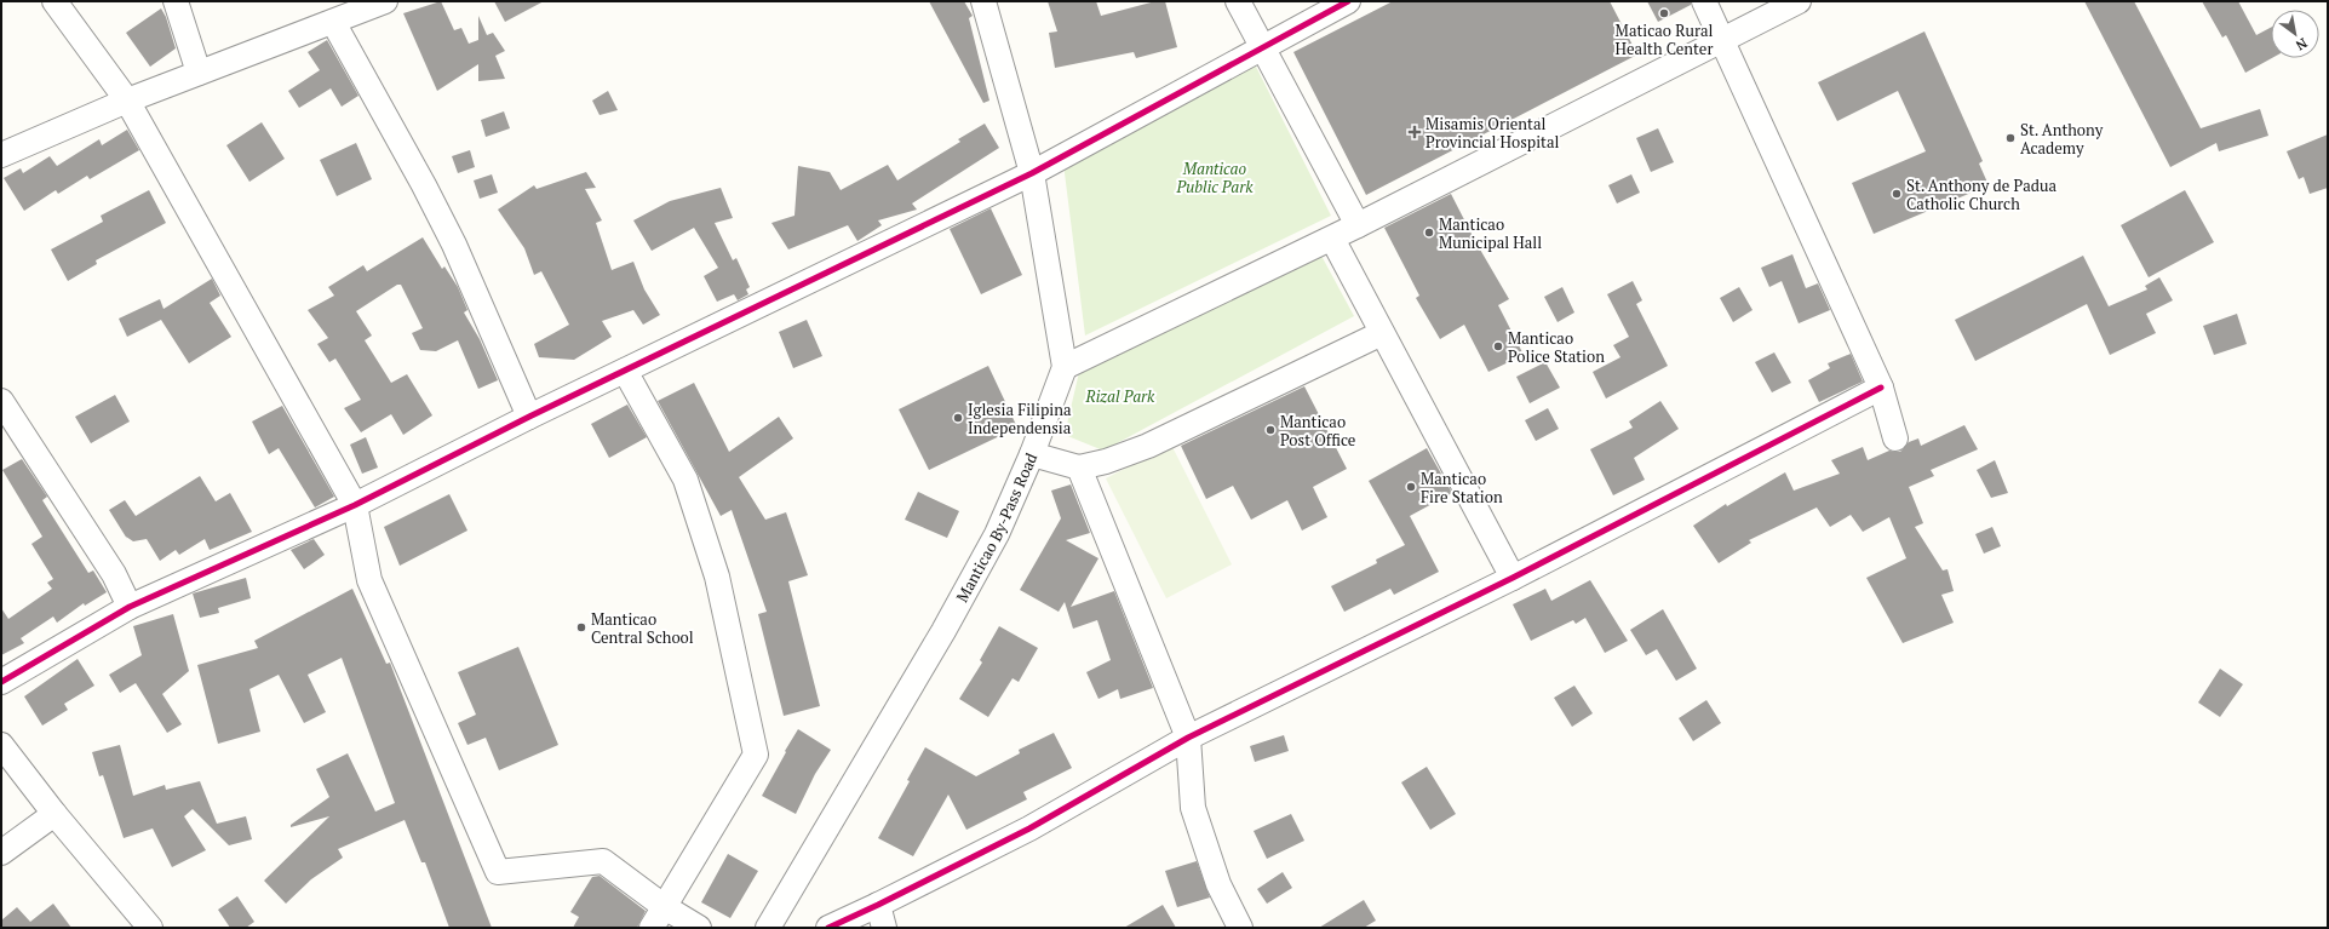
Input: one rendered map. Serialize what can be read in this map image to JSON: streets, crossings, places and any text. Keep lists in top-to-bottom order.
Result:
{
  "streets": {
    "street": ["Manticao By-Pass Road"]
  },
  "parks": ["Manticao Public Park", "Rizal Park"],
  "places": {
    "other": [
      "Maticao Rural Health Center",
      "St. Anthony Academy",
      "St. Anthony de Padua Catholic Church",
      "Manticao Municipal Hall",
      "Manticao Police Station",
      "Iglesia Filipina Independensia",
      "Manticao Post Office",
      "Manticao Fire Station",
      "Manticao Central School"
    ],
    "health": ["Misamis Oriental Provincial Hospital"]
  },
  "north": "bottom right"
}
